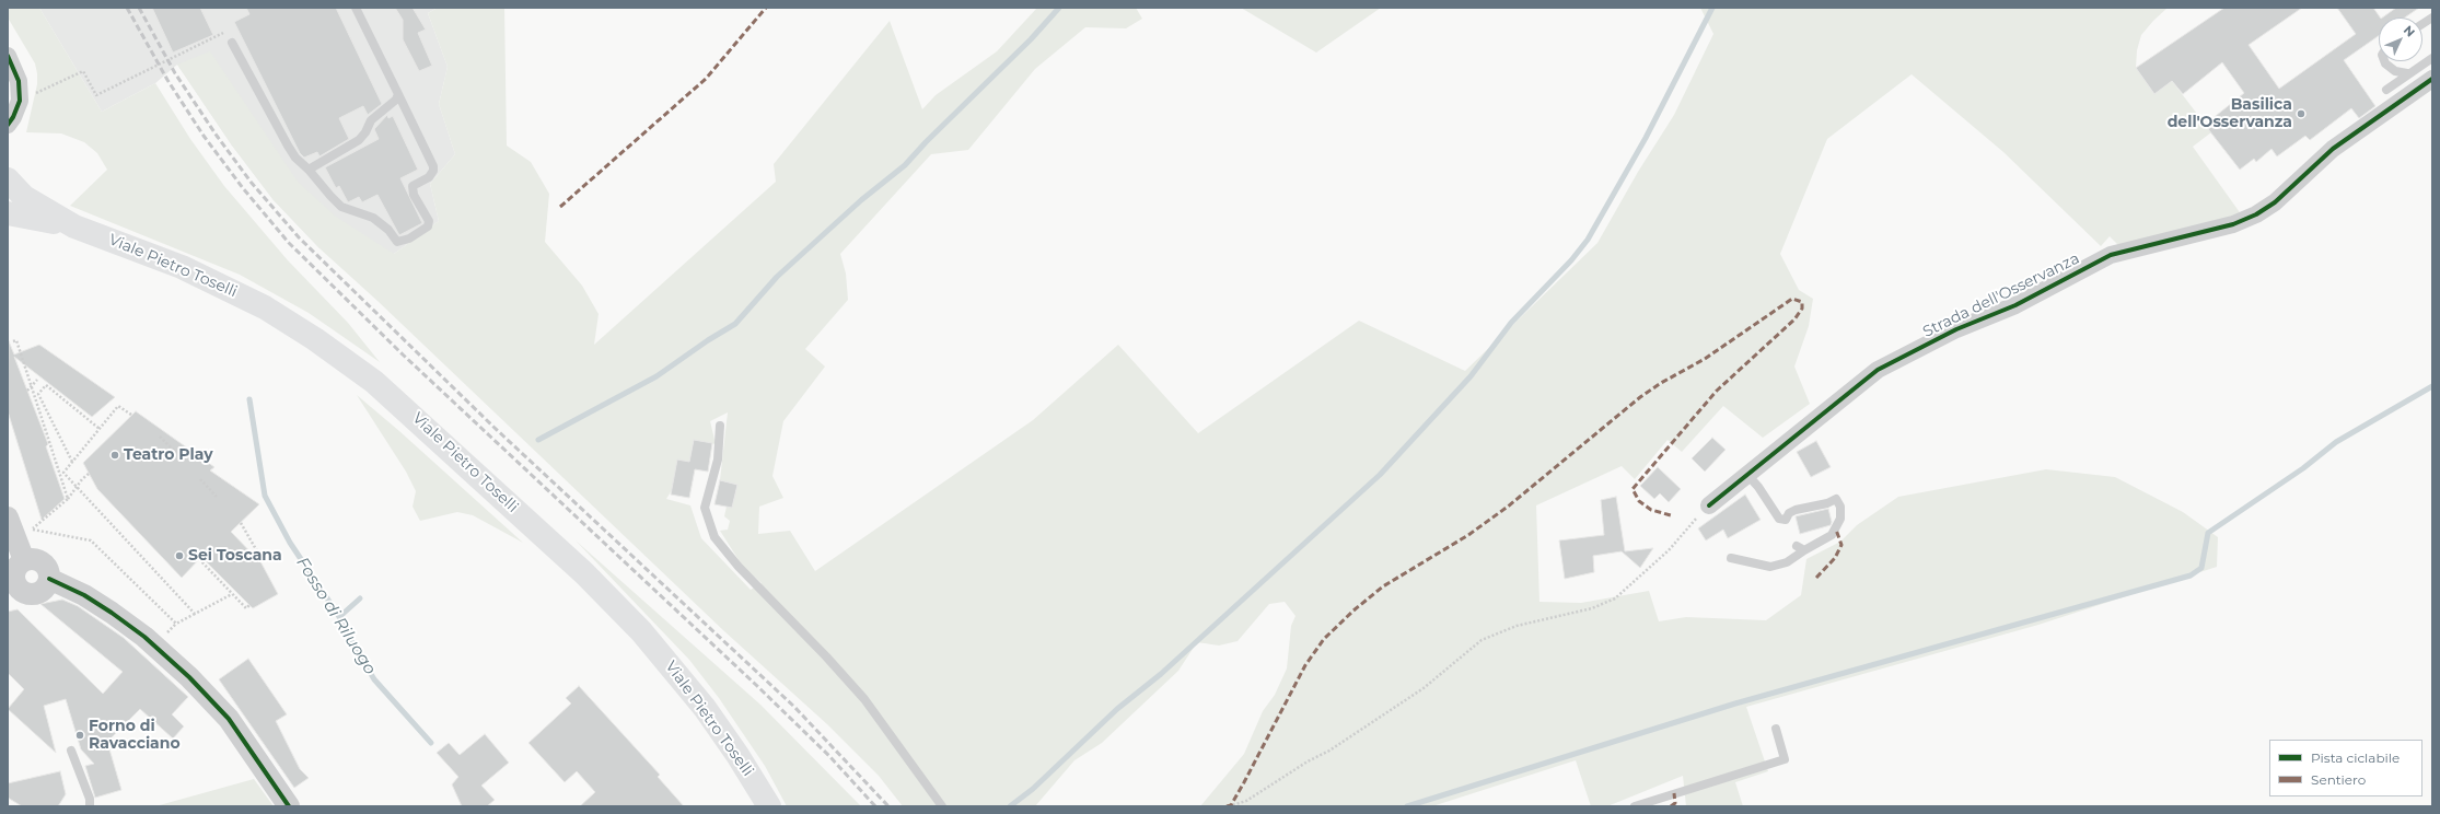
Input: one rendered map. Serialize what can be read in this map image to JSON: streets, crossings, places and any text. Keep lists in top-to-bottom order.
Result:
{
  "streets": {
    "main road": ["Viale Pietro Toselli"],
    "street": ["Strada dell'Osservanza"]
  },
  "water": ["Fosso di Riluogo"],
  "places": [
    "Basilica dell'Osservanza",
    "Teatro Play",
    "Sei Toscana",
    "Forno di Ravacciano"
  ],
  "legend": ["Pista ciclabile", "Sentiero"],
  "north": "top right"
}
